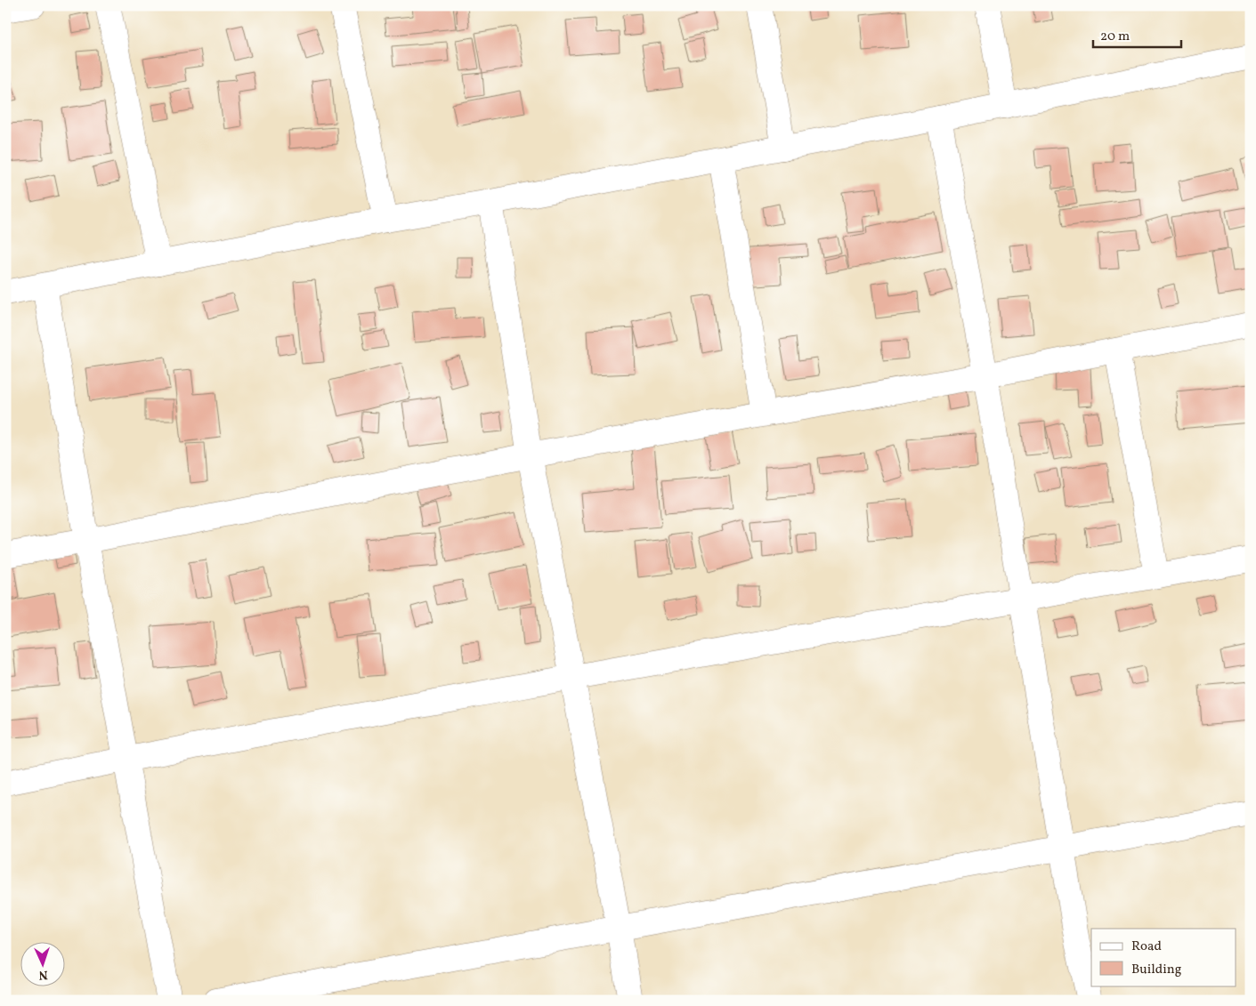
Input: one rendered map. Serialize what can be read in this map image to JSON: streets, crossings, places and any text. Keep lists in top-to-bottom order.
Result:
{
  "legend": ["Road", "Building"],
  "scale_bar": "20 m",
  "north": "bottom"
}
